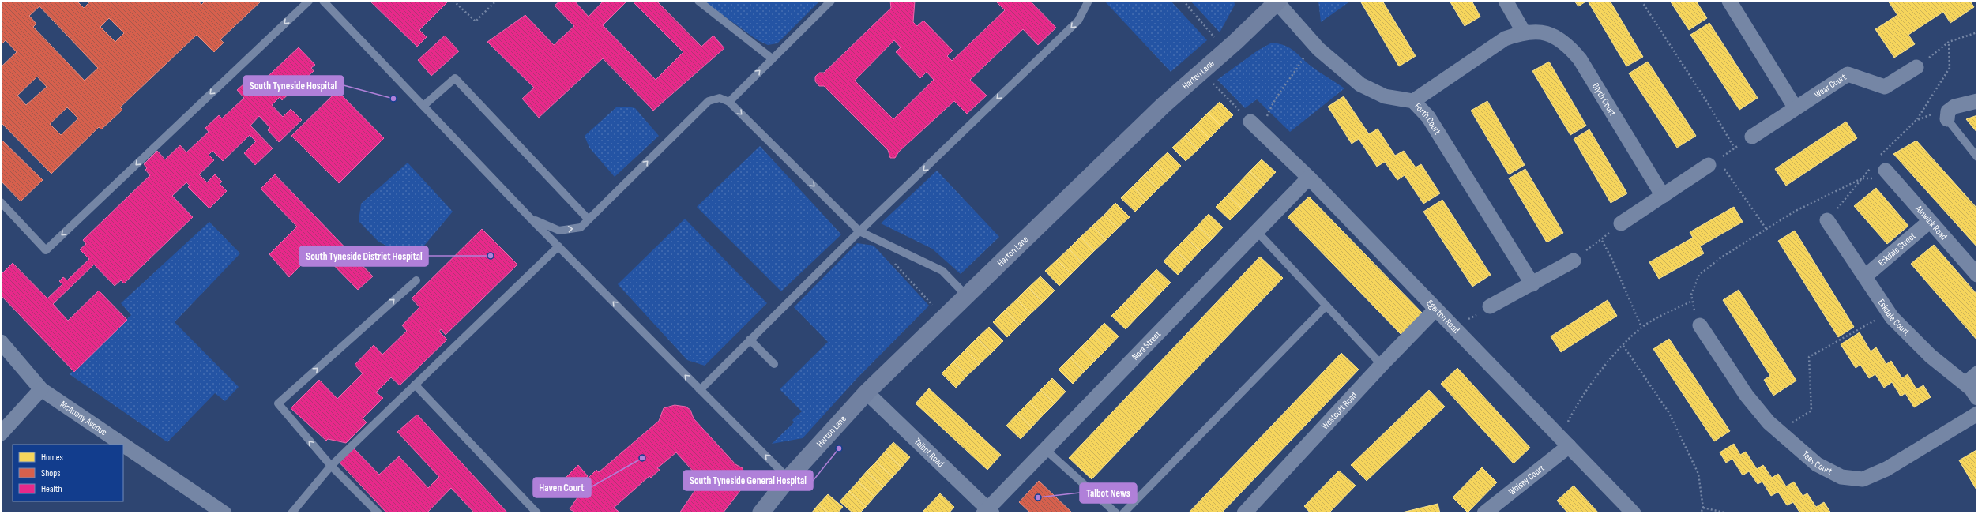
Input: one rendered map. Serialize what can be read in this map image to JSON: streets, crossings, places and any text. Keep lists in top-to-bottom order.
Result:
{
  "streets": {
    "street": [
      "Harton Lane",
      "Wear Court",
      "Blyth Court",
      "Forth Court",
      "Alnwick Road",
      "Eskdale Street",
      "Eskdale Court",
      "Egerton Road",
      "Nora Street",
      "Westcott Road",
      "McAnany Avenue",
      "Talbot Road",
      "Tees Court",
      "Wolsey Court"
    ]
  },
  "crossings": [
    ["Harton Lane", "Forth Court"],
    ["Harton Lane", "Talbot Road"],
    ["Blyth Court", "Forth Court"],
    ["Alnwick Road", "Eskdale Street"],
    ["Eskdale Street", "Eskdale Court"],
    ["Egerton Road", "Nora Street"],
    ["Egerton Road", "Westcott Road"],
    ["Egerton Road", "Wolsey Court"],
    ["Nora Street", "Talbot Road"]
  ],
  "places": [
    "South Tyneside Hospital",
    "South Tyneside District Hospital",
    "South Tyneside General Hospital",
    "Haven Court",
    "Talbot News"
  ],
  "legend": ["Homes", "Shops", "Health"]
}
